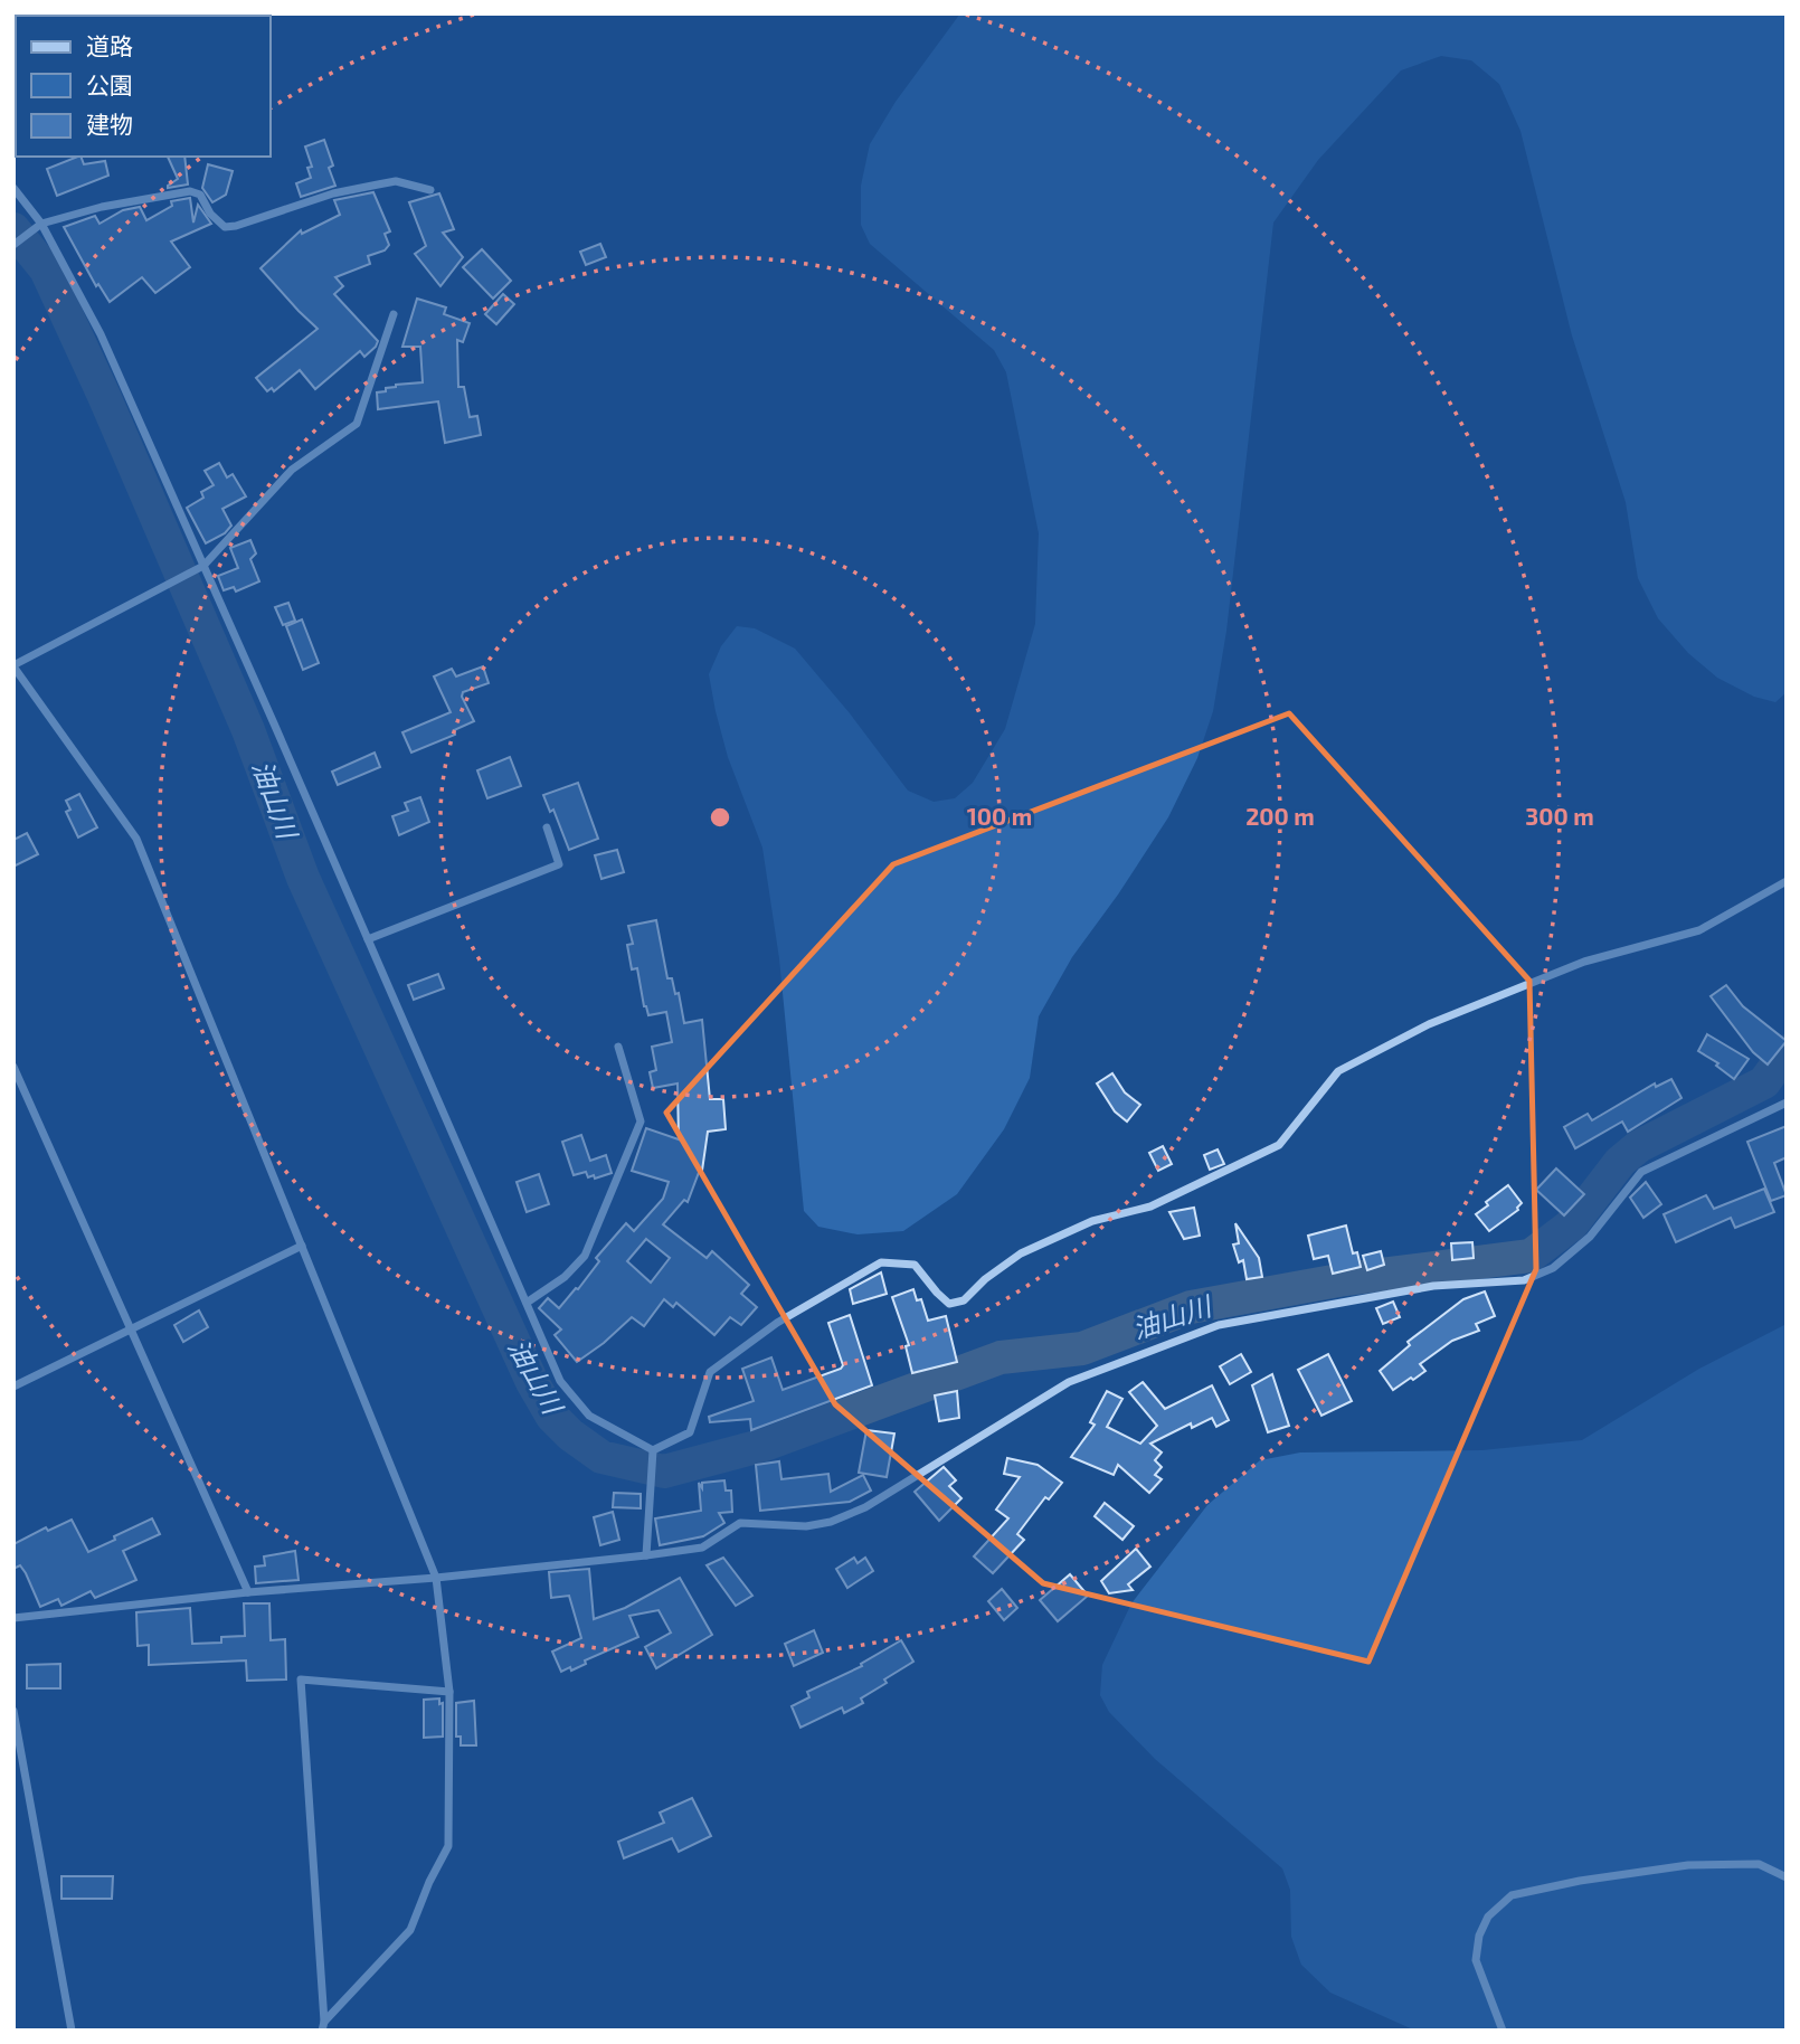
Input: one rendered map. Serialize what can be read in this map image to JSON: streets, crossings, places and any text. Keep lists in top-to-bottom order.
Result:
{
  "water": ["油山川"],
  "legend": ["道路", "公園", "建物"],
  "rings": ["100 m", "200 m", "300 m"]
}
